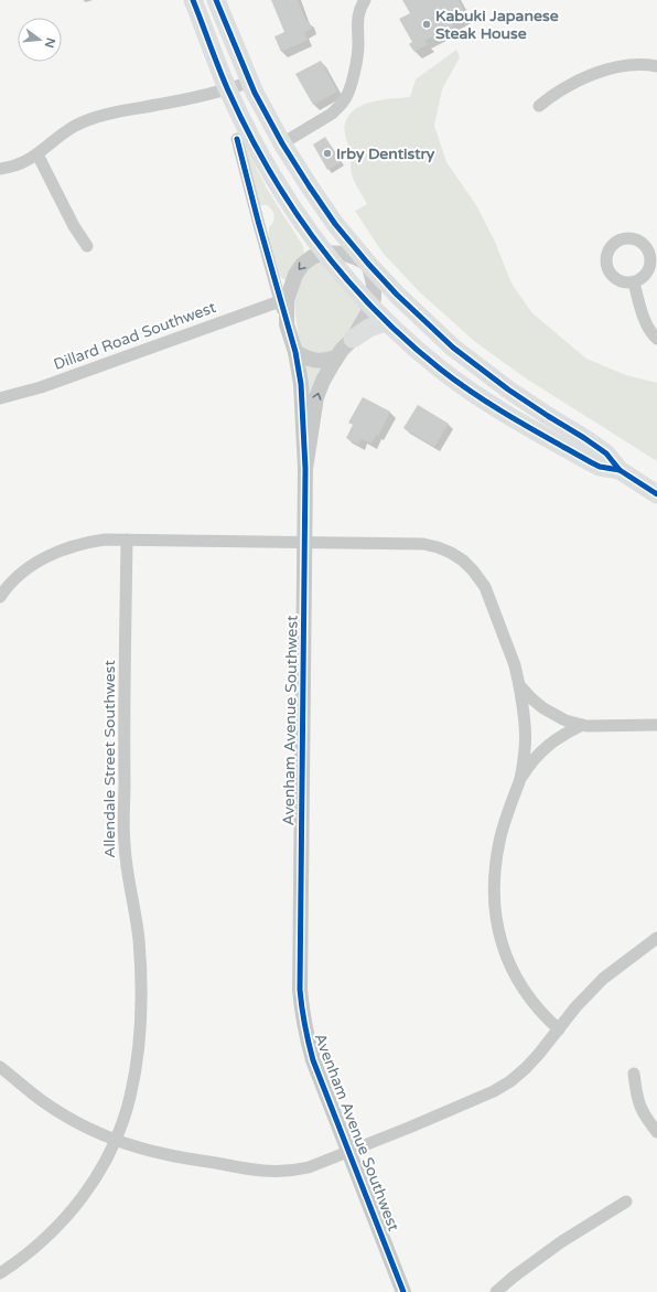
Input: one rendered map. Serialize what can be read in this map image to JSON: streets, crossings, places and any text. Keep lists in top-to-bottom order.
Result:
{
  "streets": {
    "street": ["Dillard Road Southwest", "Avenham Avenue Southwest", "Allendale Street Southwest"]
  },
  "crossings": [
    ["Dillard Road Southwest", "Avenham Avenue Southwest"]
  ],
  "places": ["Kabuki Japanese Steak House", "Irby Dentistry"],
  "north": "right"
}
